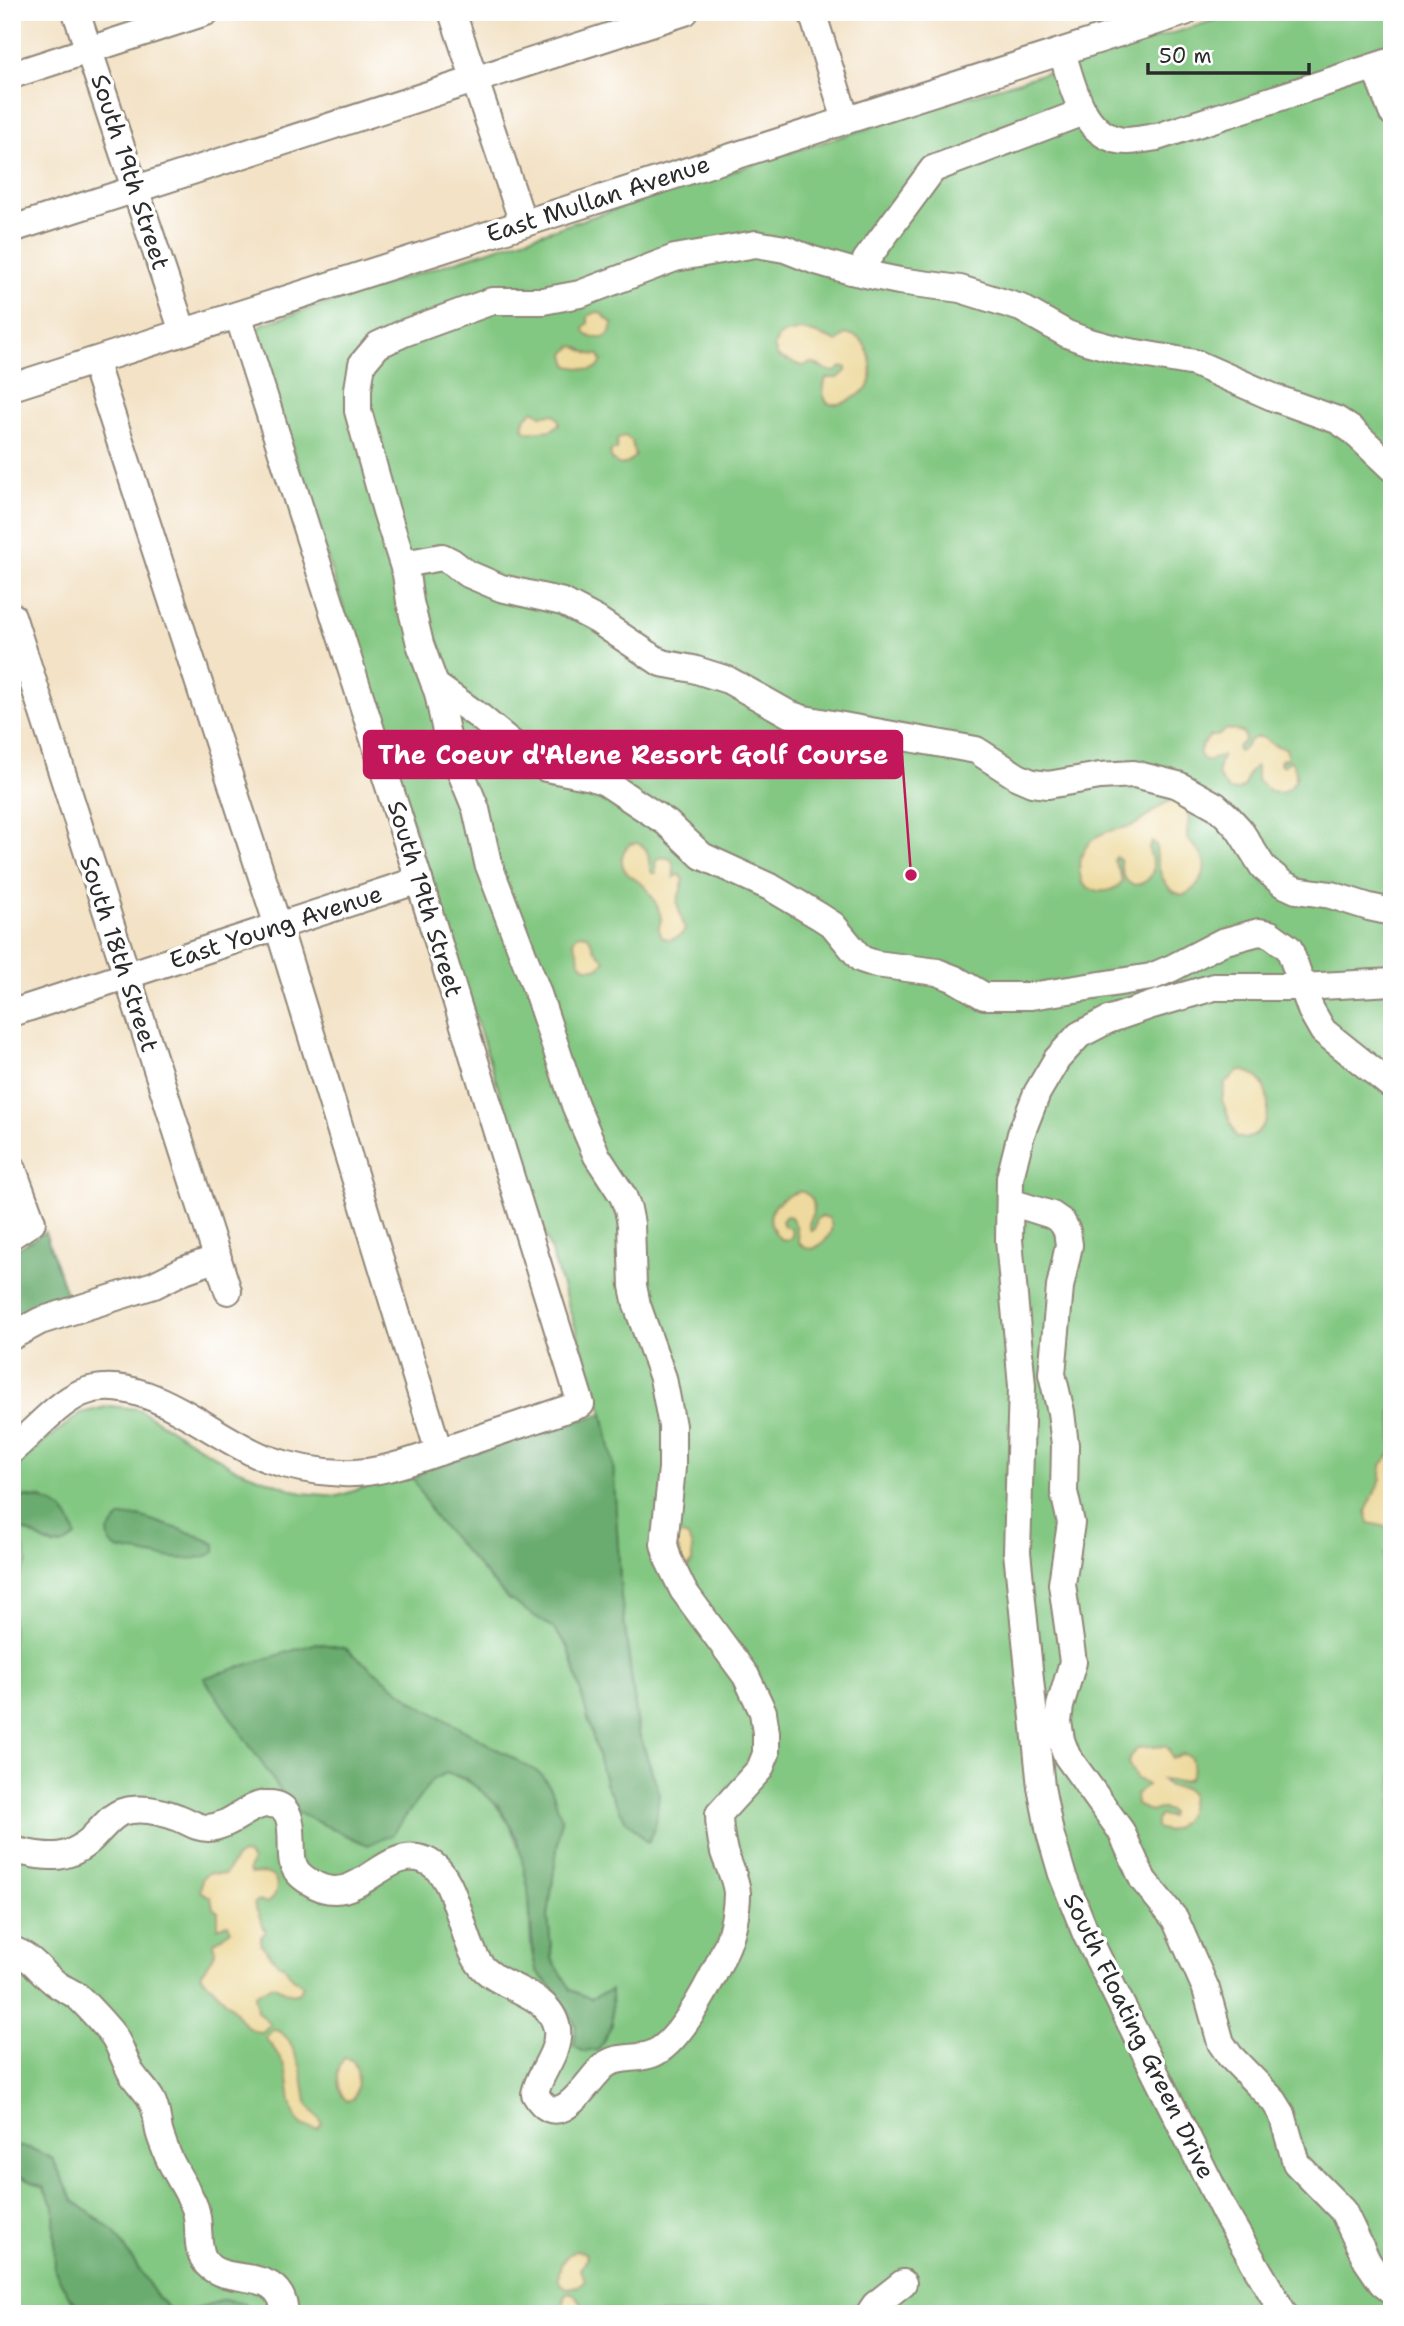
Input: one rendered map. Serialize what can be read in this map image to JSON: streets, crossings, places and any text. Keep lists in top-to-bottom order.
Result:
{
  "streets": {
    "street": [
      "South 19th Street",
      "East Mullan Avenue",
      "East Young Avenue",
      "South 18th Street",
      "South Floating Green Drive"
    ]
  },
  "crossings": [
    ["South 19th Street", "East Mullan Avenue"],
    ["South 19th Street", "East Young Avenue"],
    ["East Young Avenue", "South 18th Street"]
  ],
  "places": ["The Coeur d'Alene Resort Golf Course"],
  "scale_bar": "50 m"
}
